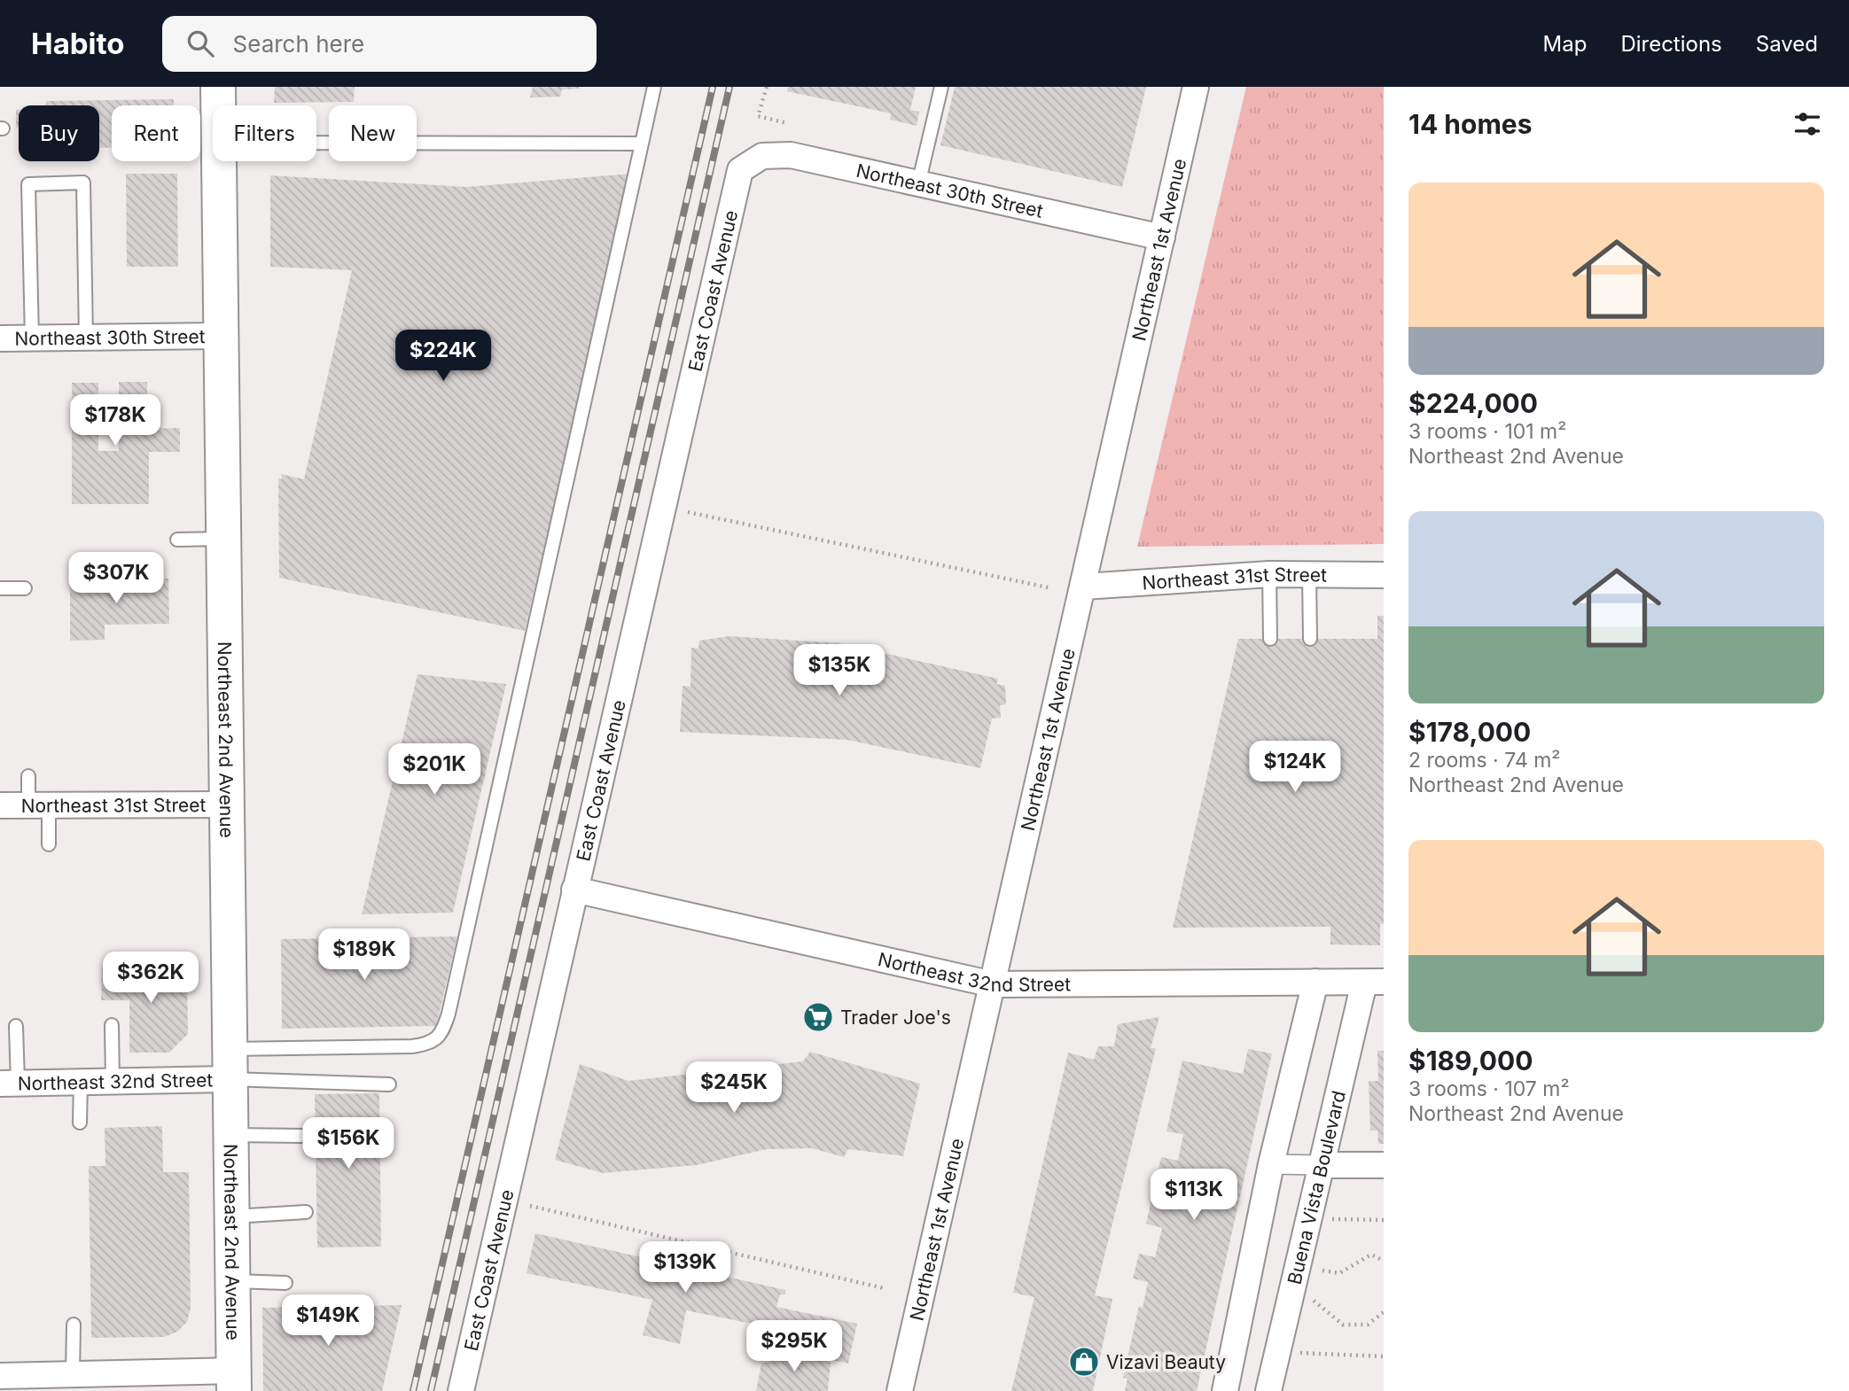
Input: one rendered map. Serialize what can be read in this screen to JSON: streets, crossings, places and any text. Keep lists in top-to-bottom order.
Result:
{
  "streets": {
    "main road": ["Northeast 2nd Avenue"],
    "street": [
      "Northeast 30th Street",
      "Northeast 1st Avenue",
      "East Coast Avenue",
      "Northeast 31st Street",
      "Northeast 32nd Street",
      "Buena Vista Boulevard"
    ]
  },
  "crossings": [
    ["Northeast 30th Street", "Northeast 1st Avenue"],
    ["Northeast 30th Street", "East Coast Avenue"],
    ["Northeast 30th Street", "Northeast 2nd Avenue"],
    ["Northeast 1st Avenue", "Northeast 31st Street"],
    ["Northeast 1st Avenue", "Northeast 32nd Street"],
    ["East Coast Avenue", "Northeast 32nd Street"],
    ["Northeast 31st Street", "Northeast 2nd Avenue"],
    ["Northeast 2nd Avenue", "Northeast 32nd Street"],
    ["Northeast 32nd Street", "Buena Vista Boulevard"]
  ],
  "places": {
    "supermarket": ["Trader Joe's"],
    "shop": ["Vizavi Beauty"]
  },
  "page": {
    "header": "Habito",
    "search": "Search here",
    "nav": ["Map", "Directions", "Saved"],
    "heading": "14 homes",
    "chip": [
      "Buy",
      "Rent",
      "Filters",
      "New"
    ],
    "list": [
      {
        "name": "$224,000",
        "note": "3 rooms · 101 m² · Northeast 2nd Avenue"
      },
      {
        "name": "$178,000",
        "note": "2 rooms · 74 m² · Northeast 2nd Avenue"
      },
      {
        "name": "$189,000",
        "note": "3 rooms · 107 m² · Northeast 2nd Avenue"
      }
    ],
    "price": [
      "$224K",
      "$178K",
      "$307K",
      "$135K",
      "$124K",
      "$201K",
      "$189K",
      "$362K",
      "$245K",
      "$156K",
      "$113K",
      "$139K",
      "$149K",
      "$295K"
    ]
  }
}
